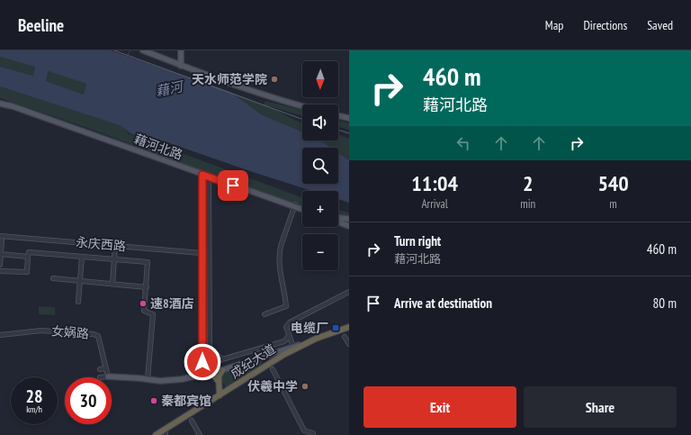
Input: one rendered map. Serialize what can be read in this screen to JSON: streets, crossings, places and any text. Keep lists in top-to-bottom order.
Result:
{
  "streets": {
    "highway": ["成纪大道"],
    "main road": ["藉河北路"],
    "street": ["永庆西路", "女娲路"]
  },
  "water": ["藉河"],
  "places": {
    "other": [
      "天水师范学院",
      "速8酒店",
      "伏羲中学",
      "秦都宾馆"
    ],
    "transit": ["电缆厂"]
  },
  "north": "bottom",
  "page": {
    "header": "Beeline",
    "nav": ["Map", "Directions", "Saved"],
    "turn": ["460 m", "藉河北路"],
    "map_buttons": ["+", "−"],
    "eta": [
      "11:04",
      "Arrival",
      "2",
      "min",
      "540",
      "m"
    ],
    "list": [
      {
        "name": "Turn right",
        "note": "藉河北路",
        "value": "460 m"
      },
      {
        "name": "Arrive at destination",
        "value": "80 m"
      }
    ],
    "speed": "28 km/h",
    "limit": "30",
    "buttons": ["Exit", "Share"]
  }
}
